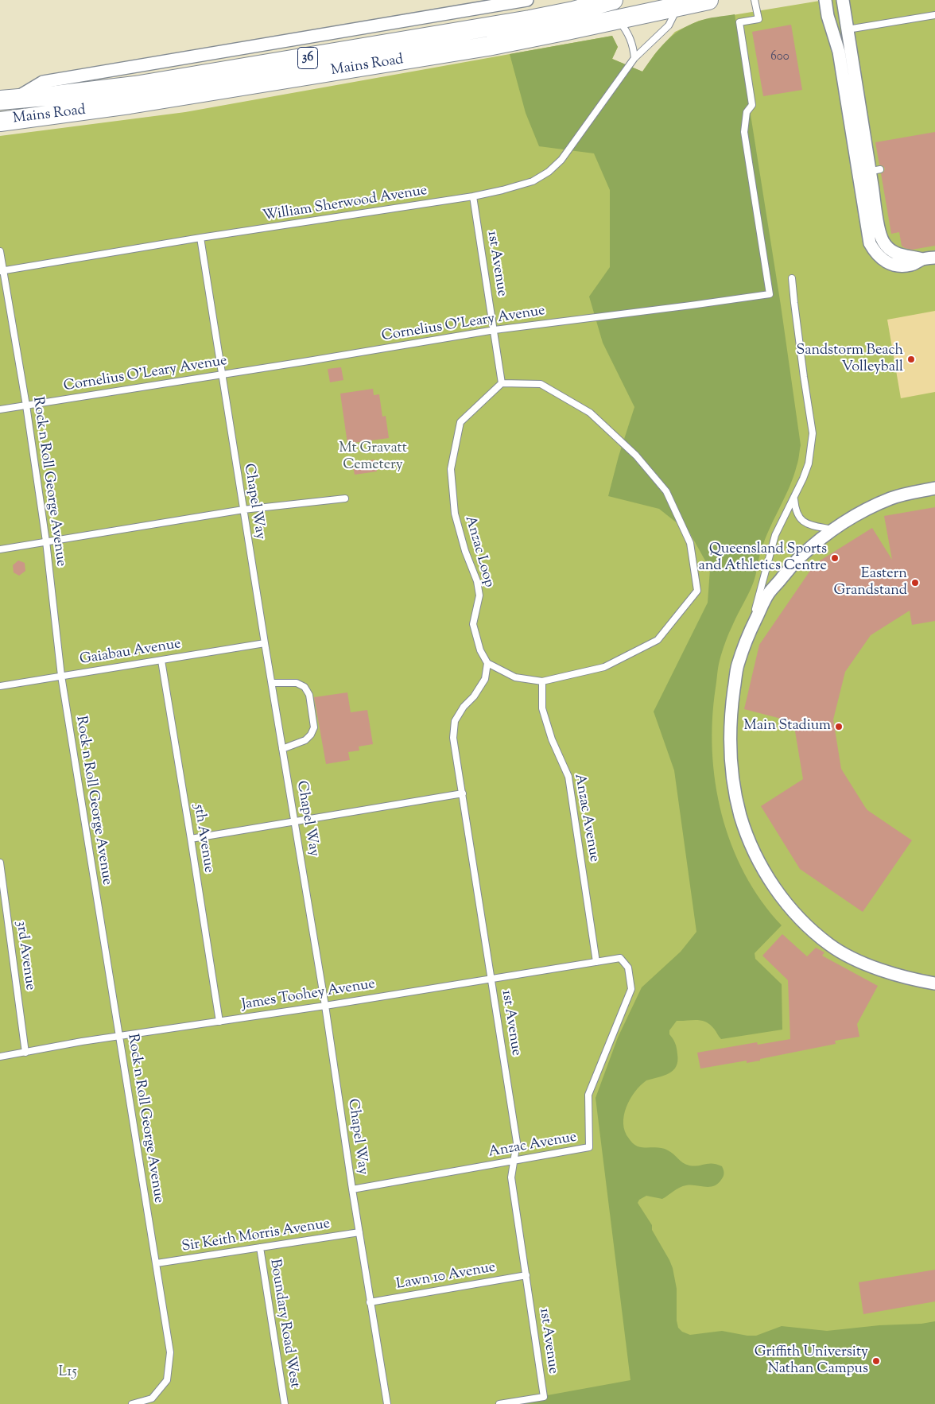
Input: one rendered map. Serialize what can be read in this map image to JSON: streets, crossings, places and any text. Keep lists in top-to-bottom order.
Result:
{
  "streets": {
    "main road": ["36", "Mains Road"],
    "lane": [
      "William Sherwood Avenue",
      "1st Avenue",
      "Cornelius O'Leary Avenue",
      "Rock n Roll George Avenue",
      "Chapel Way",
      "Anzac Loop",
      "Gaiabau Avenue",
      "Anzac Avenue",
      "5th Avenue",
      "3rd Avenue",
      "James Toohey Avenue",
      "Sir Keith Morris Avenue",
      "Lawn 10 Avenue",
      "Boundary Road West"
    ]
  },
  "crossings": [
    ["Mains Road", "William Sherwood Avenue"],
    ["William Sherwood Avenue", "1st Avenue"],
    ["William Sherwood Avenue", "Rock n Roll George Avenue"],
    ["William Sherwood Avenue", "Chapel Way"],
    ["1st Avenue", "Cornelius O'Leary Avenue"],
    ["1st Avenue", "Anzac Loop"],
    ["1st Avenue", "Anzac Avenue"],
    ["1st Avenue", "James Toohey Avenue"],
    ["1st Avenue", "Lawn 10 Avenue"],
    ["Cornelius O'Leary Avenue", "Rock n Roll George Avenue"],
    ["Cornelius O'Leary Avenue", "Chapel Way"],
    ["Rock n Roll George Avenue", "Gaiabau Avenue"],
    ["Rock n Roll George Avenue", "James Toohey Avenue"],
    ["Rock n Roll George Avenue", "Sir Keith Morris Avenue"],
    ["Chapel Way", "Gaiabau Avenue"],
    ["Chapel Way", "Anzac Avenue"],
    ["Chapel Way", "James Toohey Avenue"],
    ["Chapel Way", "Sir Keith Morris Avenue"],
    ["Chapel Way", "Lawn 10 Avenue"],
    ["Gaiabau Avenue", "5th Avenue"],
    ["Anzac Avenue", "James Toohey Avenue"],
    ["5th Avenue", "James Toohey Avenue"],
    ["3rd Avenue", "James Toohey Avenue"],
    ["Sir Keith Morris Avenue", "Boundary Road West"]
  ],
  "parks": ["Mt Gravatt Cemetery", "L15"],
  "places": [
    "Sandstorm Beach Volleyball",
    "Queensland Sports and Athletics Centre",
    "Eastern Grandstand",
    "Main Stadium",
    "Griffith University Nathan Campus"
  ],
  "house_numbers": ["600"]
}
